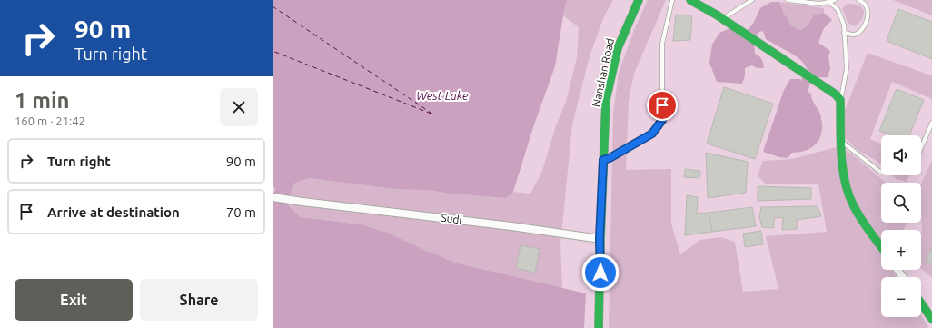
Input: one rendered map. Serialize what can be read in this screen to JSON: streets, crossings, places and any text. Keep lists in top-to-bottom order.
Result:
{
  "streets": {
    "street": ["Nanshan Road", "Sudi"]
  },
  "crossings": [
    ["Nanshan Road", "Sudi"]
  ],
  "water": ["West Lake"],
  "page": {
    "turn": ["90 m", "Turn right"],
    "heading": ["1 min", "160 m · 21:42"],
    "map_buttons": ["+", "−"],
    "list": [
      {
        "name": "Turn right",
        "value": "90 m"
      },
      {
        "name": "Arrive at destination",
        "value": "70 m"
      }
    ],
    "buttons": ["Exit", "Share"]
  }
}
